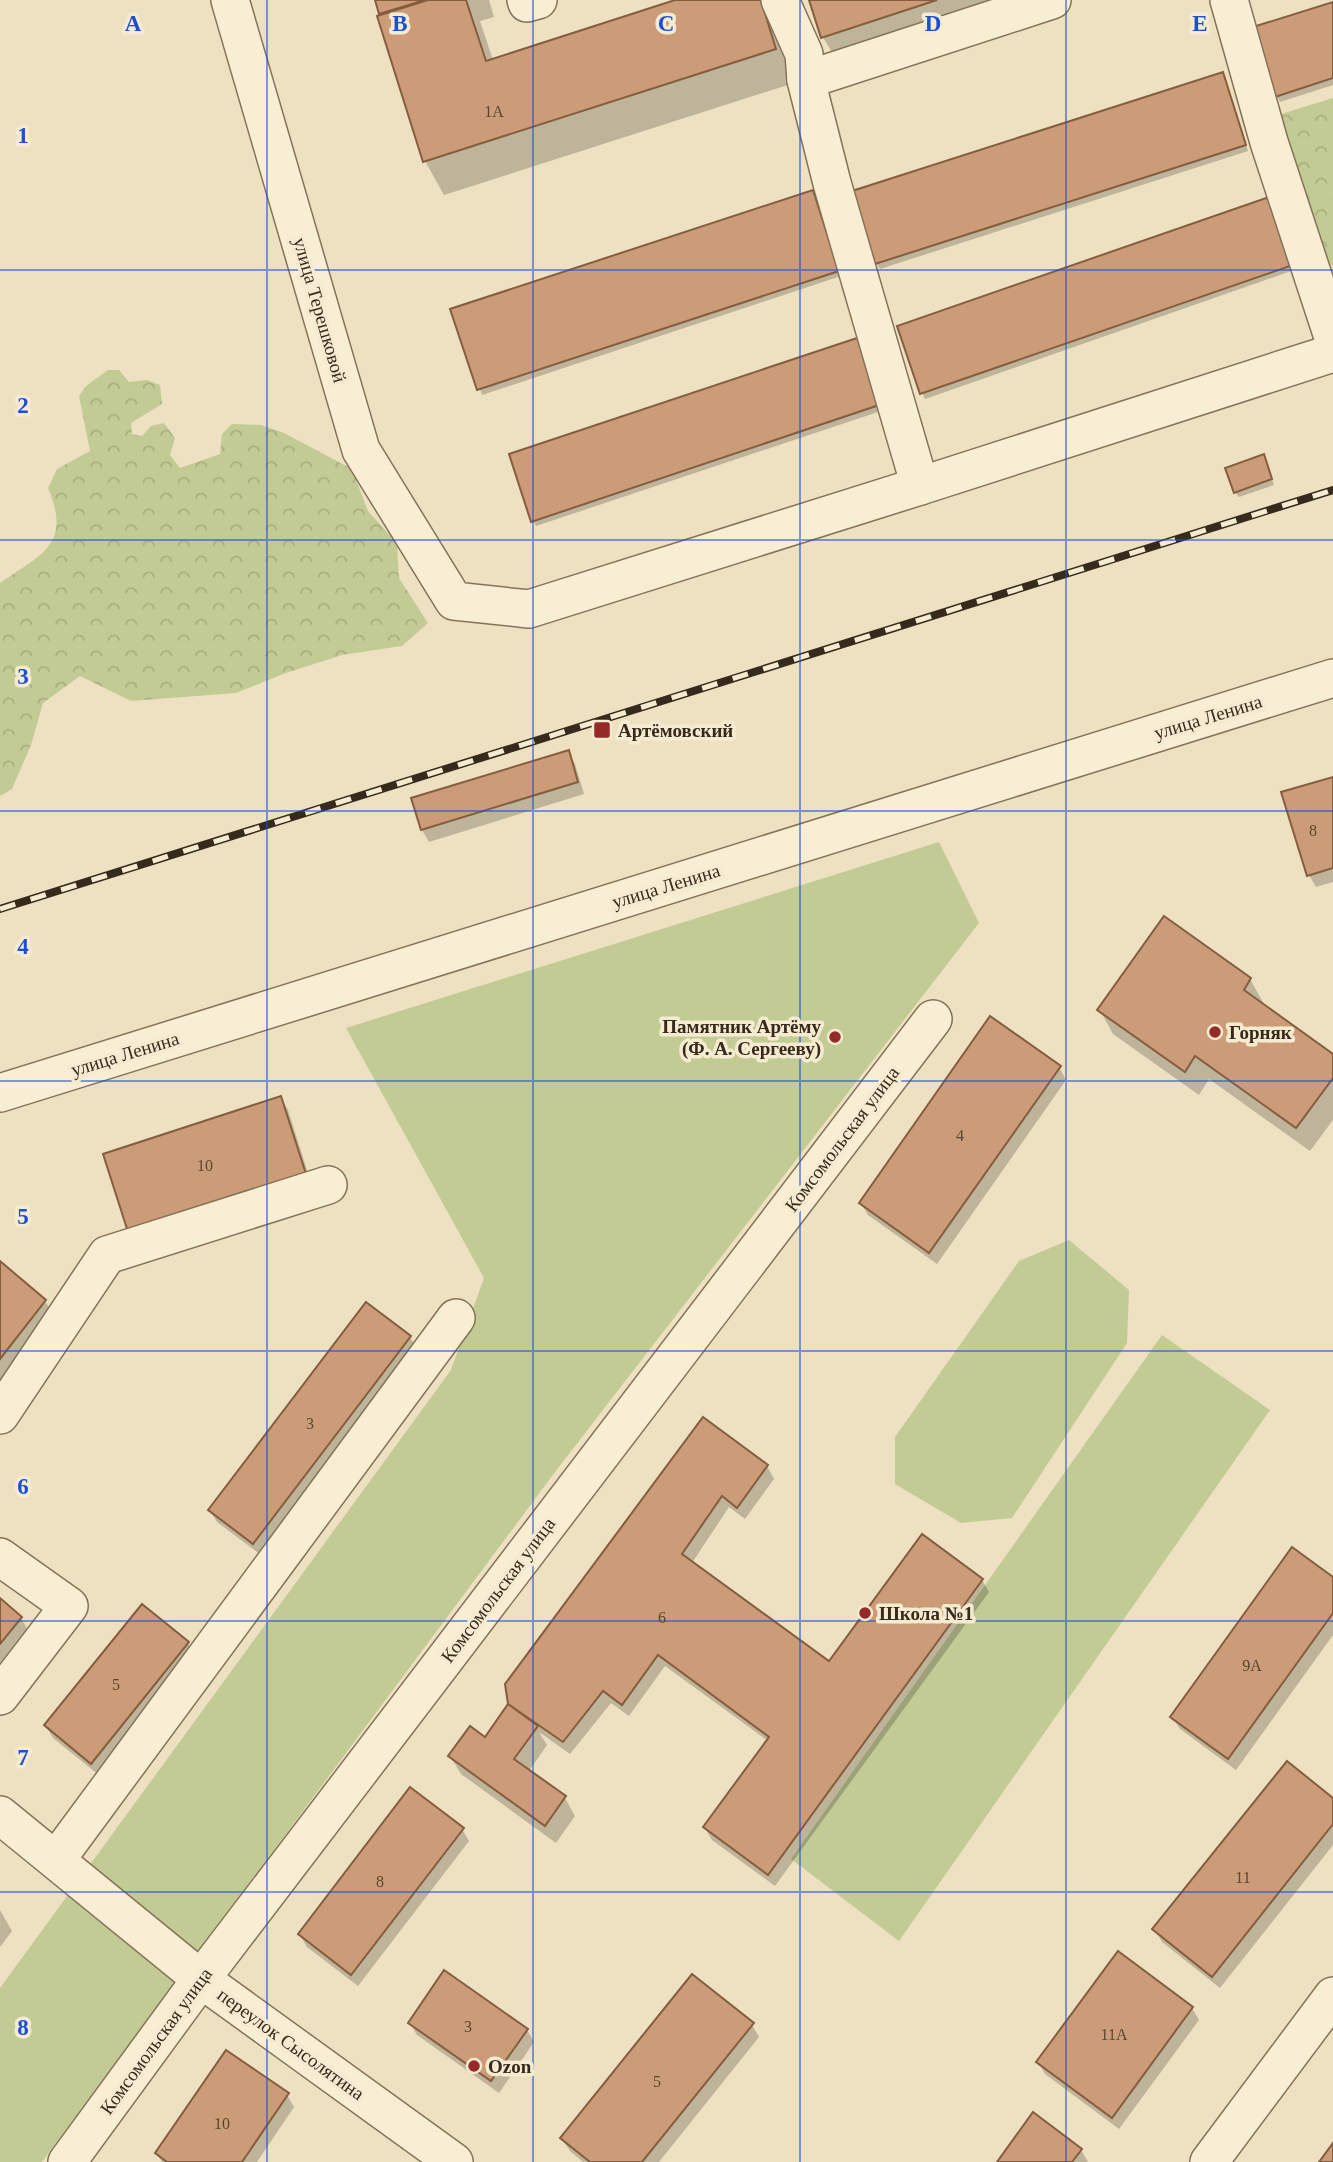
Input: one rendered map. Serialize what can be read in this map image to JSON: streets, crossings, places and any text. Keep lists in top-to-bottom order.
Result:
{
  "streets": {
    "street": [
      "улица Терешковой",
      "улица Ленина",
      "Комсомольская улица",
      "переулок Сысолятина"
    ]
  },
  "crossings": [
    ["Комсомольская улица", "переулок Сысолятина"]
  ],
  "places": {
    "transit": ["Артёмовский"],
    "other": [
      "Горняк",
      "Памятник Артёму (Ф. А. Сергееву)",
      "Школа №1",
      "Ozon"
    ]
  },
  "house_numbers": [
    "1А",
    "8",
    "4",
    "10",
    "3",
    "6",
    "9А",
    "5",
    "11",
    "8",
    "3",
    "11А",
    "5",
    "10"
  ],
  "grid": {
    "columns": [
      "A",
      "B",
      "C",
      "D",
      "E"
    ],
    "rows": [
      "1",
      "2",
      "3",
      "4",
      "5",
      "6",
      "7",
      "8"
    ]
  }
}
